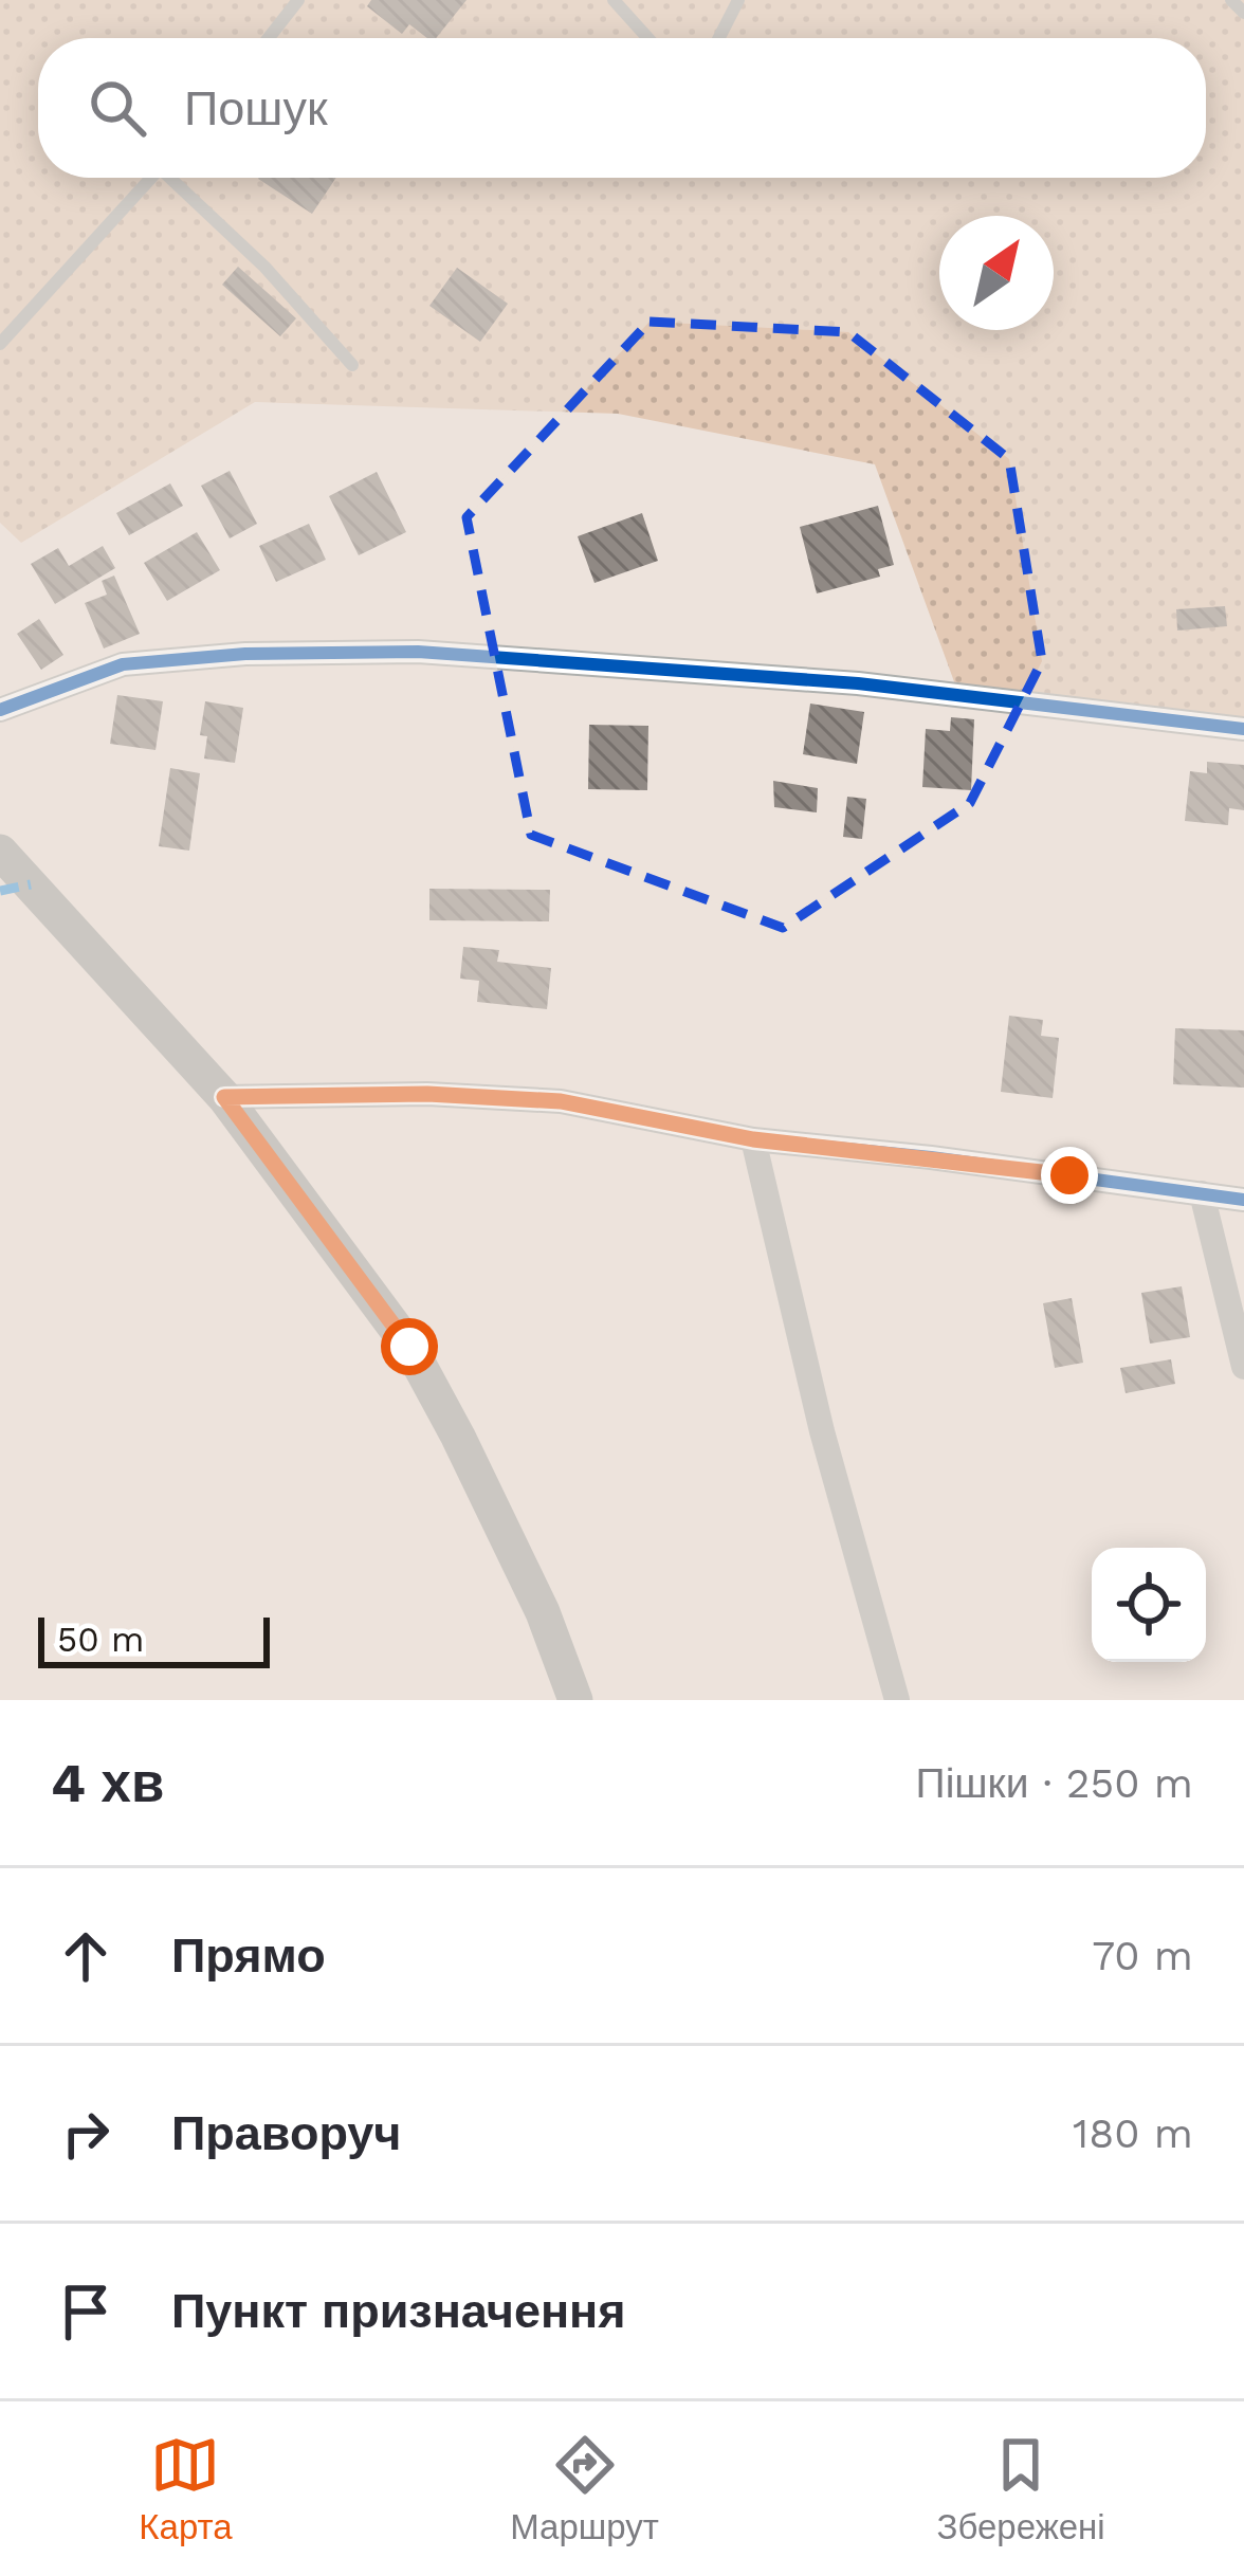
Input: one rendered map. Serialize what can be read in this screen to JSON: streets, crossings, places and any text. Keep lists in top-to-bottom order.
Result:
{
  "scale_bar": "50 m",
  "north": "top right",
  "page": {
    "search": "Пошук",
    "scale": "50 m",
    "heading": ["4 хв", "Пішки · 250 m"],
    "list": [
      ["Прямо", "70 m"],
      ["Праворуч", "180 m"],
      "Пункт призначення"
    ],
    "nav": ["Карта", "Маршрут", "Збережені"]
  }
}
